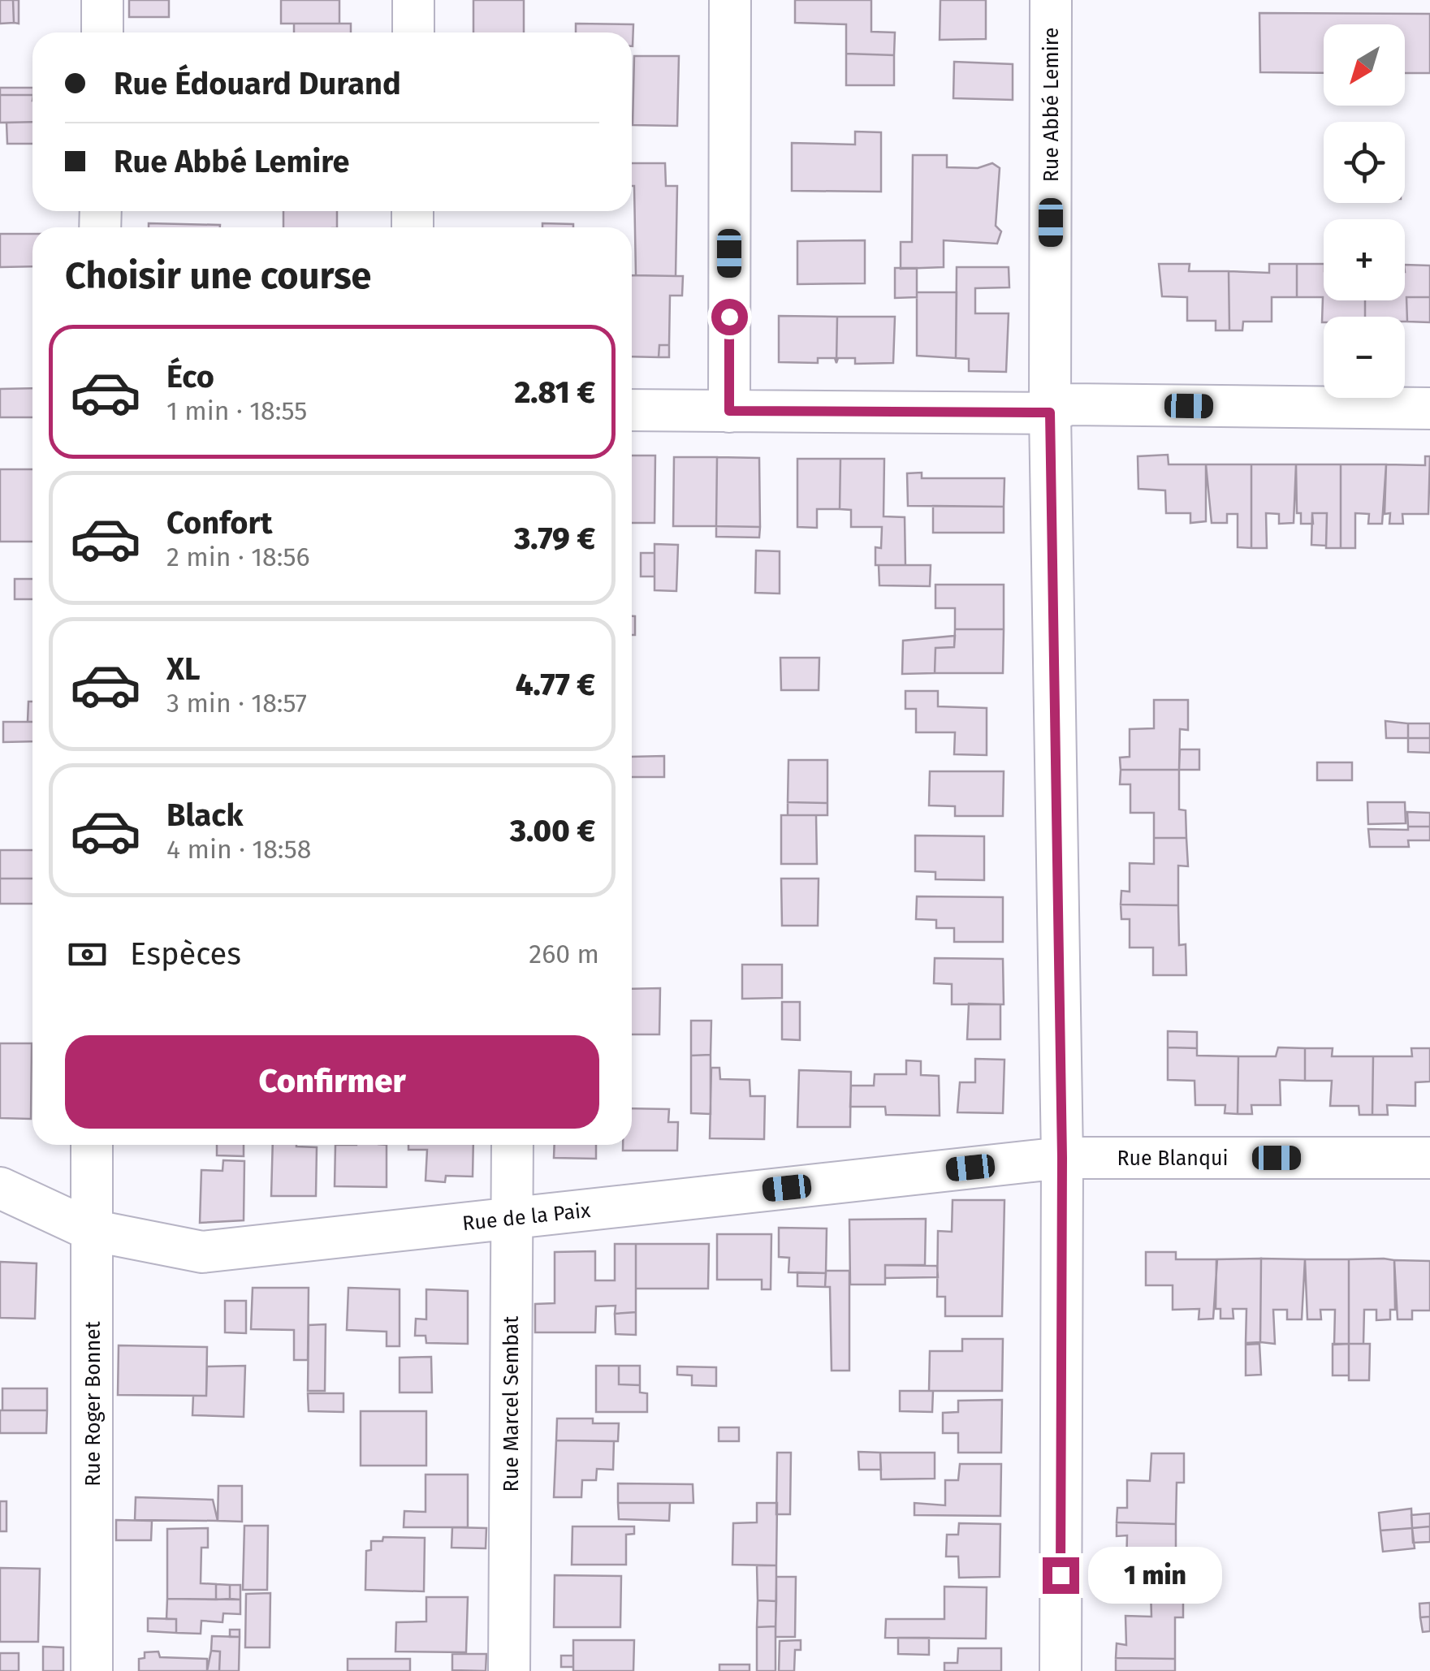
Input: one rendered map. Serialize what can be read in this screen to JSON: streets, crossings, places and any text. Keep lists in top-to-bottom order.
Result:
{
  "streets": {
    "street": [
      "Rue Abbé Lemire",
      "Rue Blanqui",
      "Rue de la Paix",
      "Rue Roger Bonnet",
      "Rue Marcel Sembat"
    ]
  },
  "crossings": [
    ["Rue Abbé Lemire", "Rue Blanqui"],
    ["Rue Abbé Lemire", "Rue de la Paix"],
    ["Rue Blanqui", "Rue de la Paix"],
    ["Rue de la Paix", "Rue Roger Bonnet"],
    ["Rue de la Paix", "Rue Marcel Sembat"]
  ],
  "north": "bottom left",
  "page": {
    "map_buttons": ["+", "−"],
    "banner": ["Rue Édouard Durand", "Rue Abbé Lemire"],
    "heading": "Choisir une course",
    "list": [
      {
        "name": "Éco",
        "note": "1 min · 18:55",
        "value": "2.81 €"
      },
      {
        "name": "Confort",
        "note": "2 min · 18:56",
        "value": "3.79 €"
      },
      {
        "name": "XL",
        "note": "3 min · 18:57",
        "value": "4.77 €"
      },
      {
        "name": "Black",
        "note": "4 min · 18:58",
        "value": "3.00 €"
      }
    ],
    "pay": ["Espèces", "260 m"],
    "buttons": "Confirmer",
    "bubble": "1 min"
  }
}
